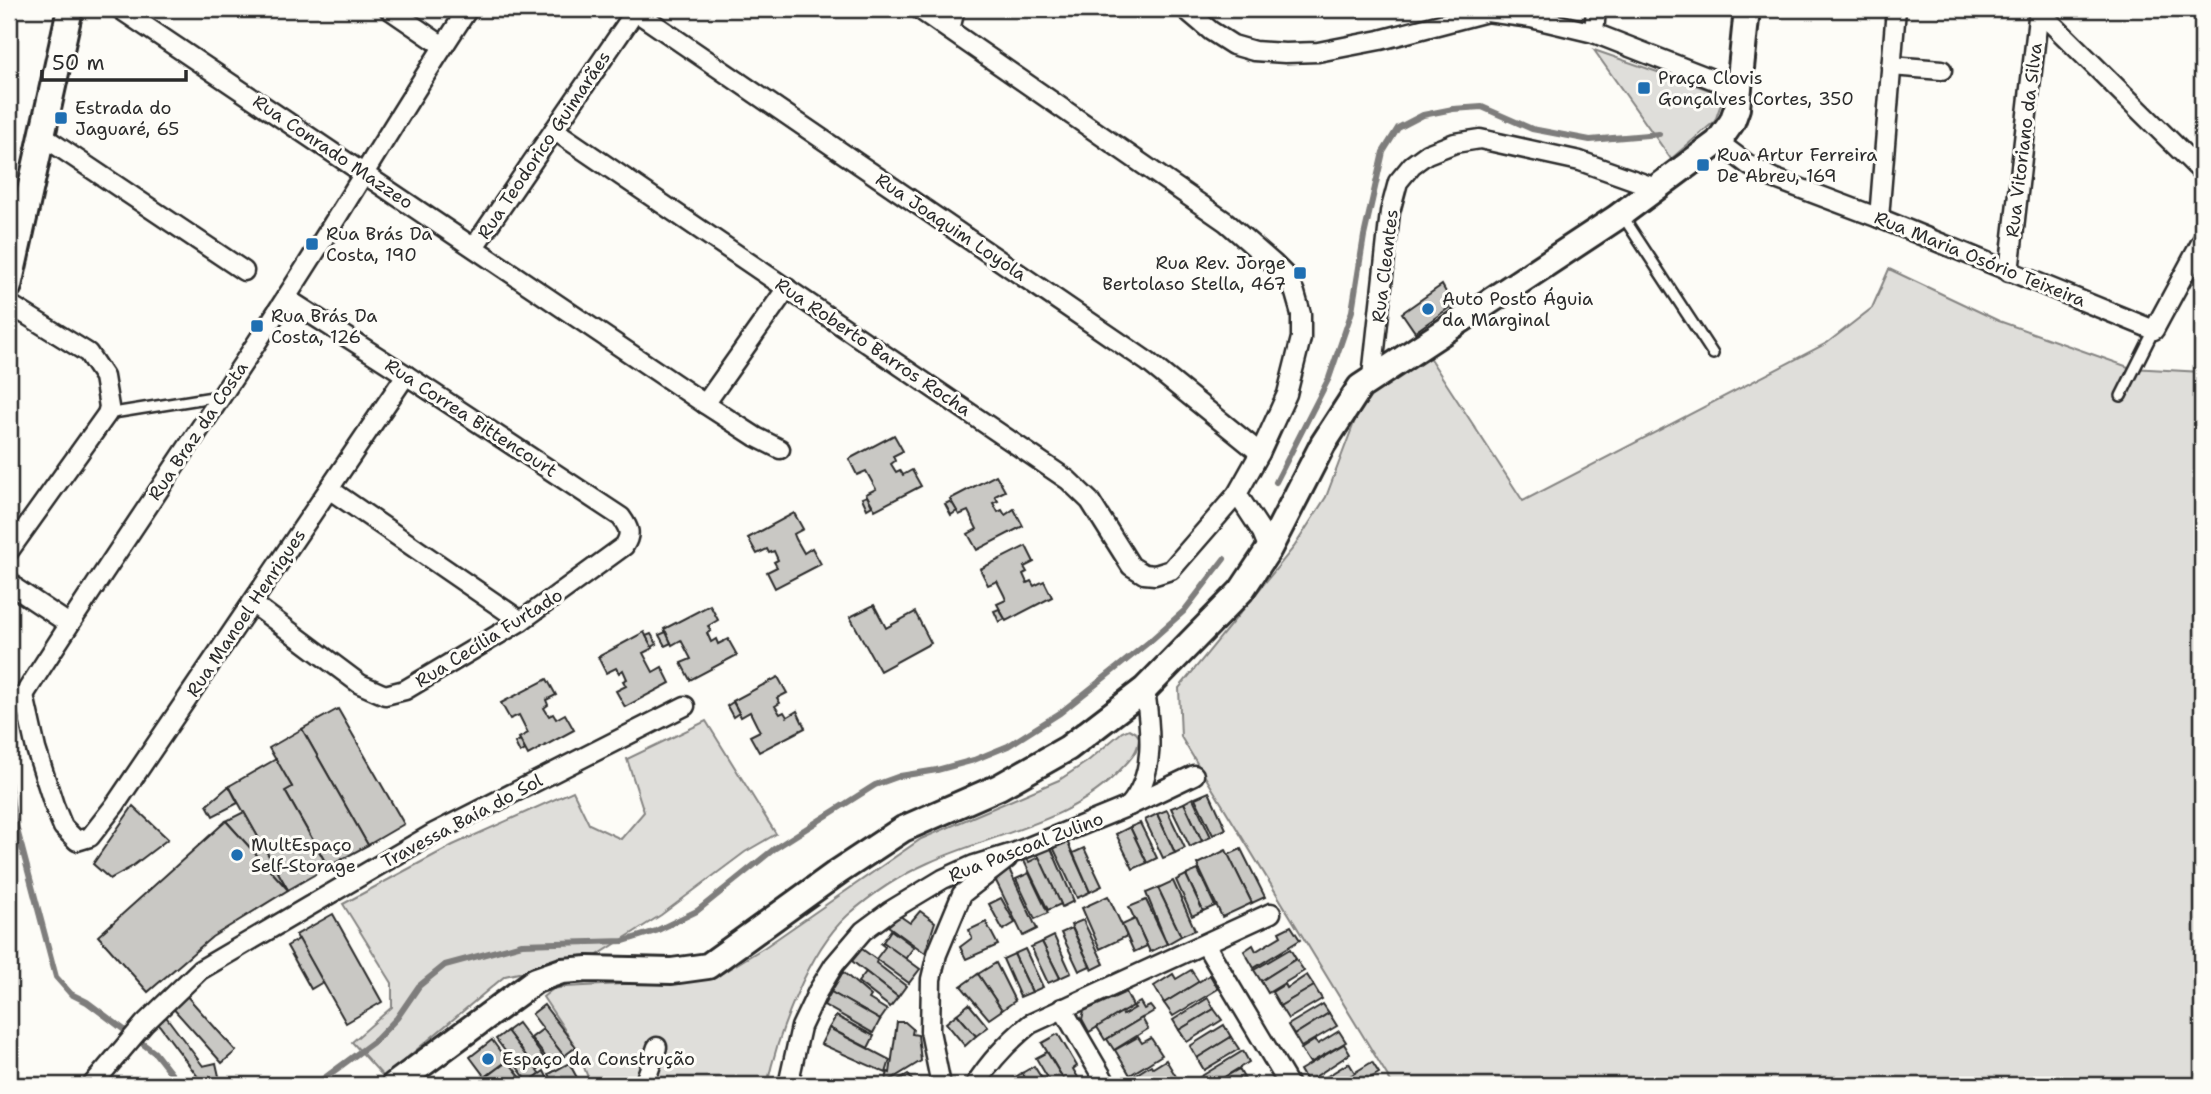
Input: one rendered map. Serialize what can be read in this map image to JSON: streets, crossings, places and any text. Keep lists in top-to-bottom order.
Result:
{
  "streets": {
    "street": [
      "Rua Vitoriano da Silva",
      "Rua Teodorico Guimarães",
      "Rua Conrado Mazzeo",
      "Rua Joaquim Loyola",
      "Rua Maria Osório Teixeira",
      "Rua Cleantes",
      "Rua Roberto Barros Rocha",
      "Rua Correa Bittencourt",
      "Rua Braz da Costa",
      "Rua Manoel Henriques",
      "Rua Cecília Furtado",
      "Travessa Baía do Sol",
      "Rua Pascoal Zulino"
    ]
  },
  "crossings": [
    ["Rua Vitoriano da Silva", "Rua Maria Osório Teixeira"],
    ["Rua Teodorico Guimarães", "Rua Conrado Mazzeo"],
    ["Rua Teodorico Guimarães", "Rua Joaquim Loyola"],
    ["Rua Teodorico Guimarães", "Rua Roberto Barros Rocha"],
    ["Rua Conrado Mazzeo", "Rua Braz da Costa"],
    ["Rua Correa Bittencourt", "Rua Braz da Costa"],
    ["Rua Correa Bittencourt", "Rua Manoel Henriques"],
    ["Rua Correa Bittencourt", "Rua Cecília Furtado"],
    ["Rua Braz da Costa", "Rua Manoel Henriques"],
    ["Rua Manoel Henriques", "Rua Cecília Furtado"]
  ],
  "places": {
    "transit": [
      "Praça Clovis Gonçalves Cortes, 350",
      "Estrada do Jaguaré, 65",
      "Rua Artur Ferreira De Abreu, 169",
      "Rua Brás Da Costa, 190",
      "Rua Rev. Jorge Bertolaso Stella, 467",
      "Rua Brás Da Costa, 126"
    ],
    "other": ["Auto Posto Águia da Marginal", "MultEspaço Self-Storage", "Espaço da Construção"]
  },
  "scale_bar": "50 m"
}
